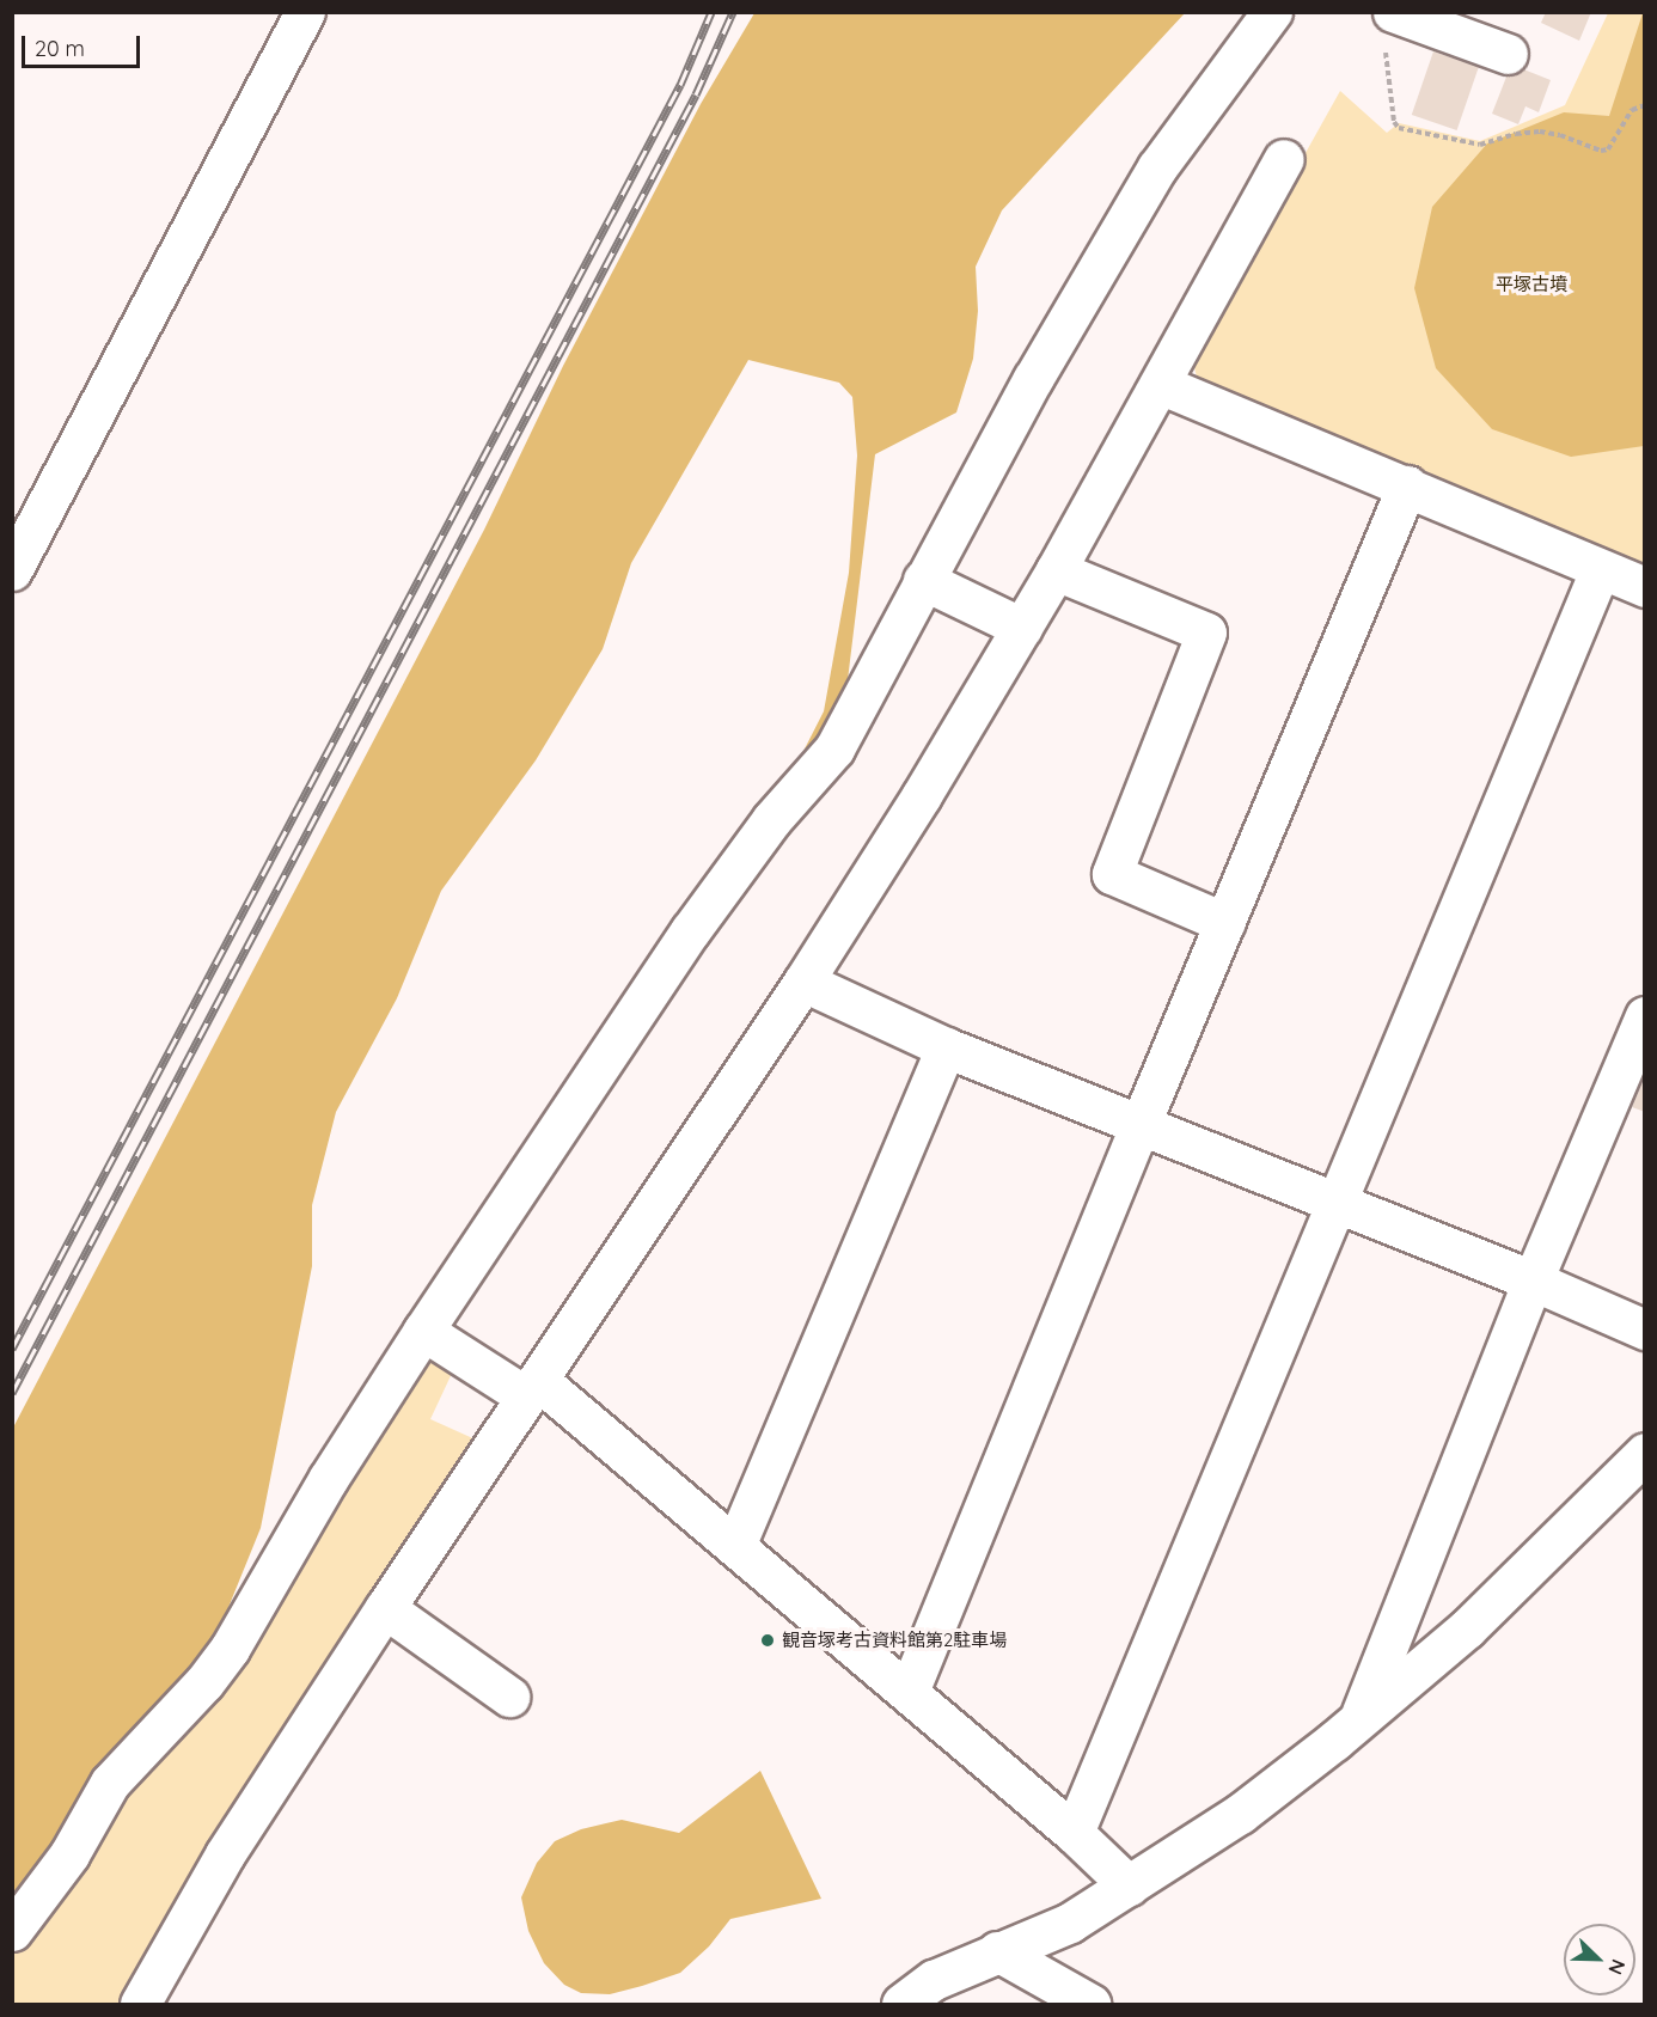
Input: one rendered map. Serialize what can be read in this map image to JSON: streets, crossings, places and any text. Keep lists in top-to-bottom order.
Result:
{
  "parks": ["平塚古墳"],
  "places": ["観音塚考古資料館第2駐車場"],
  "scale_bar": "20 m",
  "north": "bottom right"
}
